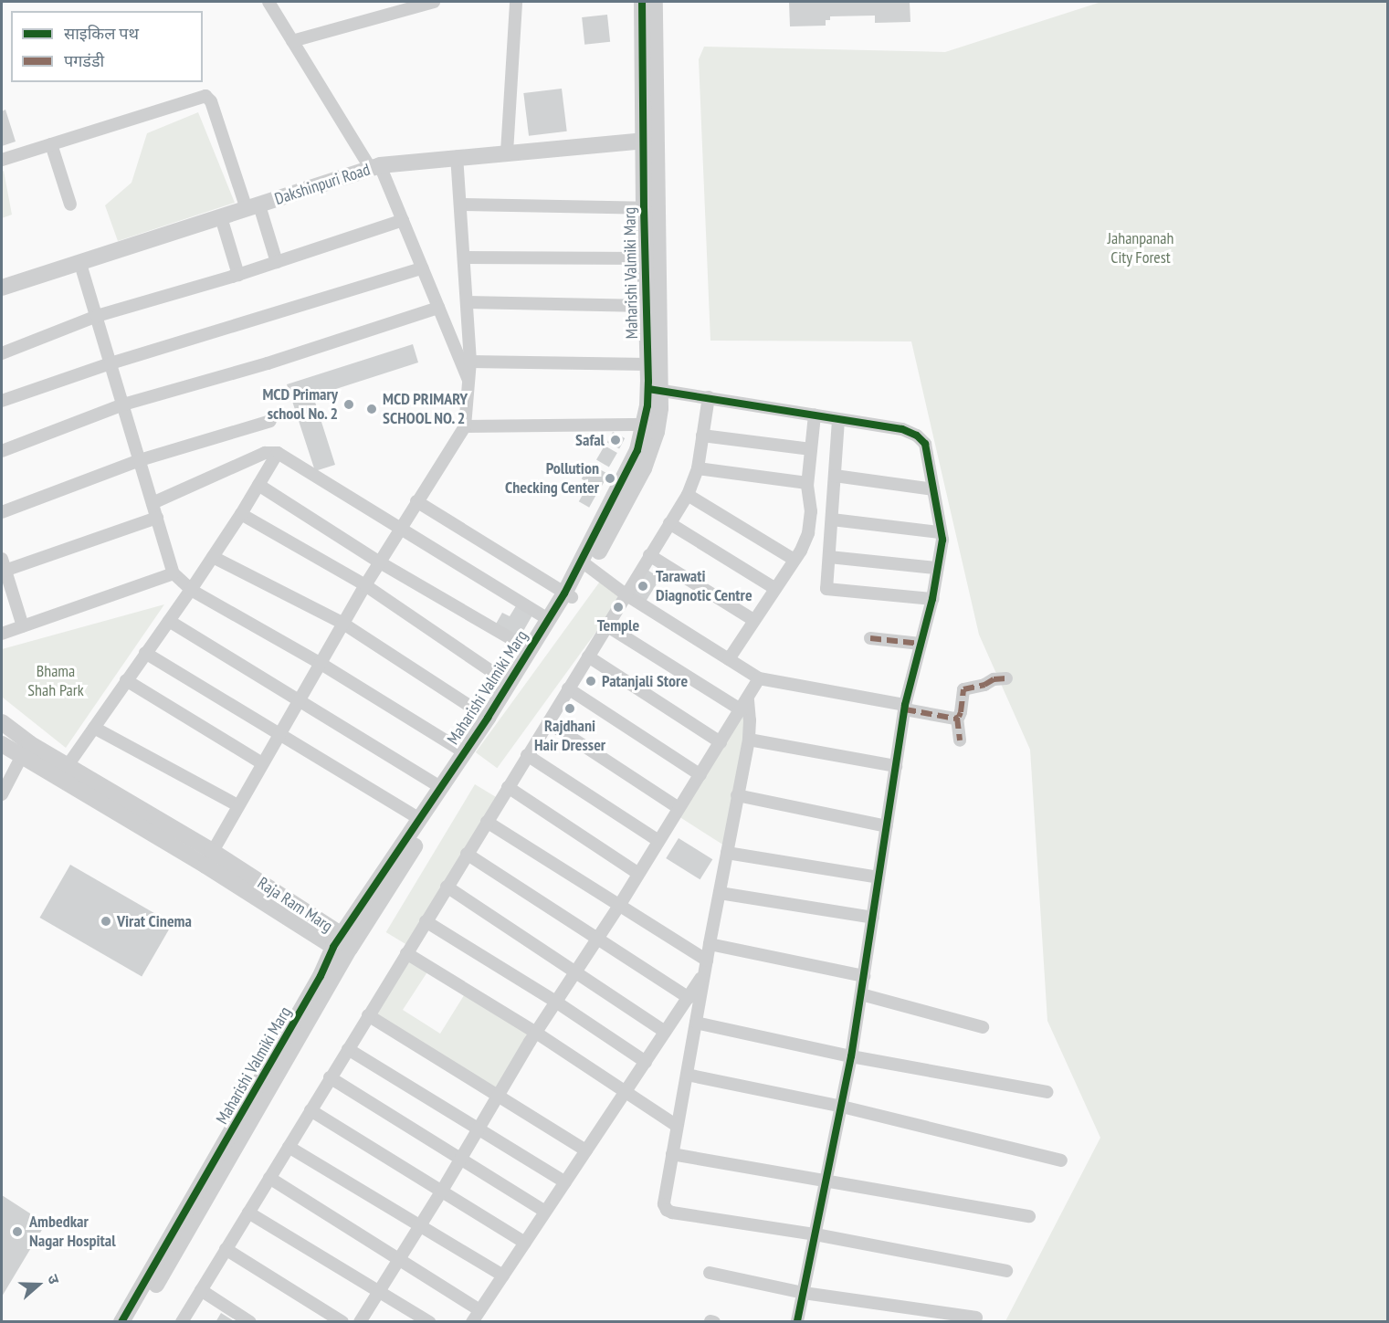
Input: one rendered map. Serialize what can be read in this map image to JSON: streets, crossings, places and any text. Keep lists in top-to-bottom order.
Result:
{
  "streets": {
    "street": ["Dakshinpuri Road", "Maharishi Valmiki Marg", "Raja Ram Marg"]
  },
  "crossings": [
    ["Dakshinpuri Road", "Maharishi Valmiki Marg"],
    ["Maharishi Valmiki Marg", "Raja Ram Marg"]
  ],
  "parks": ["Jahanpanah City Forest", "Bhama Shah Park"],
  "places": [
    "MCD Primary school No. 2",
    "MCD PRIMARY SCHOOL NO. 2",
    "Safal",
    "Pollution Checking Center",
    "Tarawati Diagnotic Centre",
    "Temple",
    "Patanjali Store",
    "Rajdhani Hair Dresser",
    "Virat Cinema",
    "Ambedkar Nagar Hospital"
  ],
  "legend": ["साइकिल पथ", "पगडंडी"],
  "north": "right"
}
